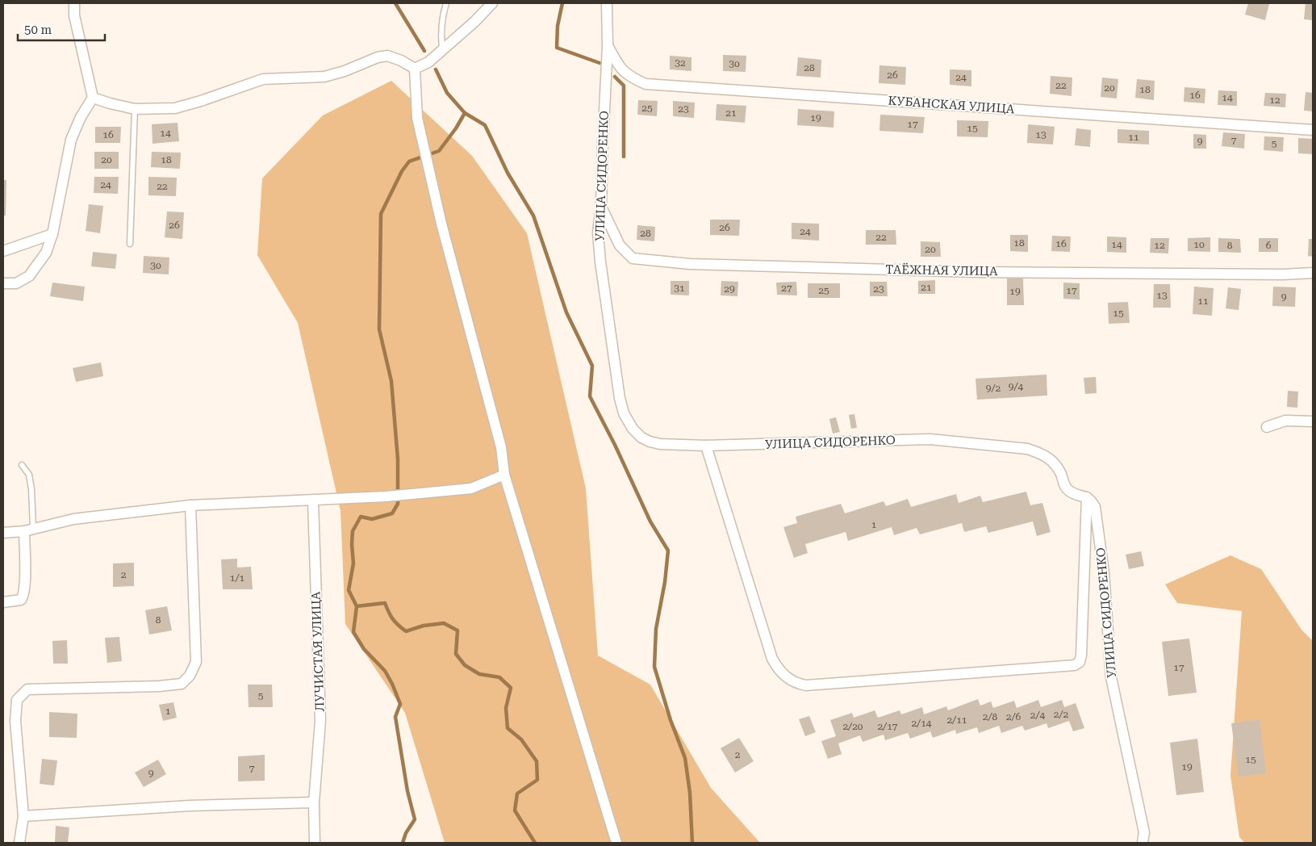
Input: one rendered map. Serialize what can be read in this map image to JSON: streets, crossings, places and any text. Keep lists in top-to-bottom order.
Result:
{
  "streets": {
    "street": [
      "КУБАНСКАЯ УЛИЦА",
      "УЛИЦА СИДОРЕНКО",
      "ТАЁЖНАЯ УЛИЦА",
      "ЛУЧИСТАЯ УЛИЦА"
    ]
  },
  "crossings": [
    ["КУБАНСКАЯ УЛИЦА", "УЛИЦА СИДОРЕНКО"],
    ["УЛИЦА СИДОРЕНКО", "ТАЁЖНАЯ УЛИЦА"]
  ],
  "house_numbers": [
    "32",
    "30",
    "28",
    "26",
    "24",
    "22",
    "20",
    "18",
    "16",
    "14",
    "12",
    "25",
    "23",
    "21",
    "19",
    "17",
    "15",
    "14",
    "16",
    "13",
    "11",
    "7",
    "9",
    "5",
    "20",
    "18",
    "24",
    "22",
    "26",
    "26",
    "24",
    "28",
    "22",
    "18",
    "16",
    "14",
    "10",
    "12",
    "8",
    "6",
    "20",
    "30",
    "21",
    "31",
    "27",
    "29",
    "23",
    "25",
    "17",
    "19",
    "13",
    "9",
    "11",
    "15",
    "9/4",
    "9/2",
    "1",
    "2",
    "1/1",
    "8",
    "17",
    "5",
    "1",
    "2/2",
    "2/4",
    "2/8",
    "2/6",
    "2/11",
    "2/14",
    "2/20",
    "2/17",
    "2",
    "15",
    "19",
    "7",
    "9"
  ],
  "scale_bar": "50 m"
}
